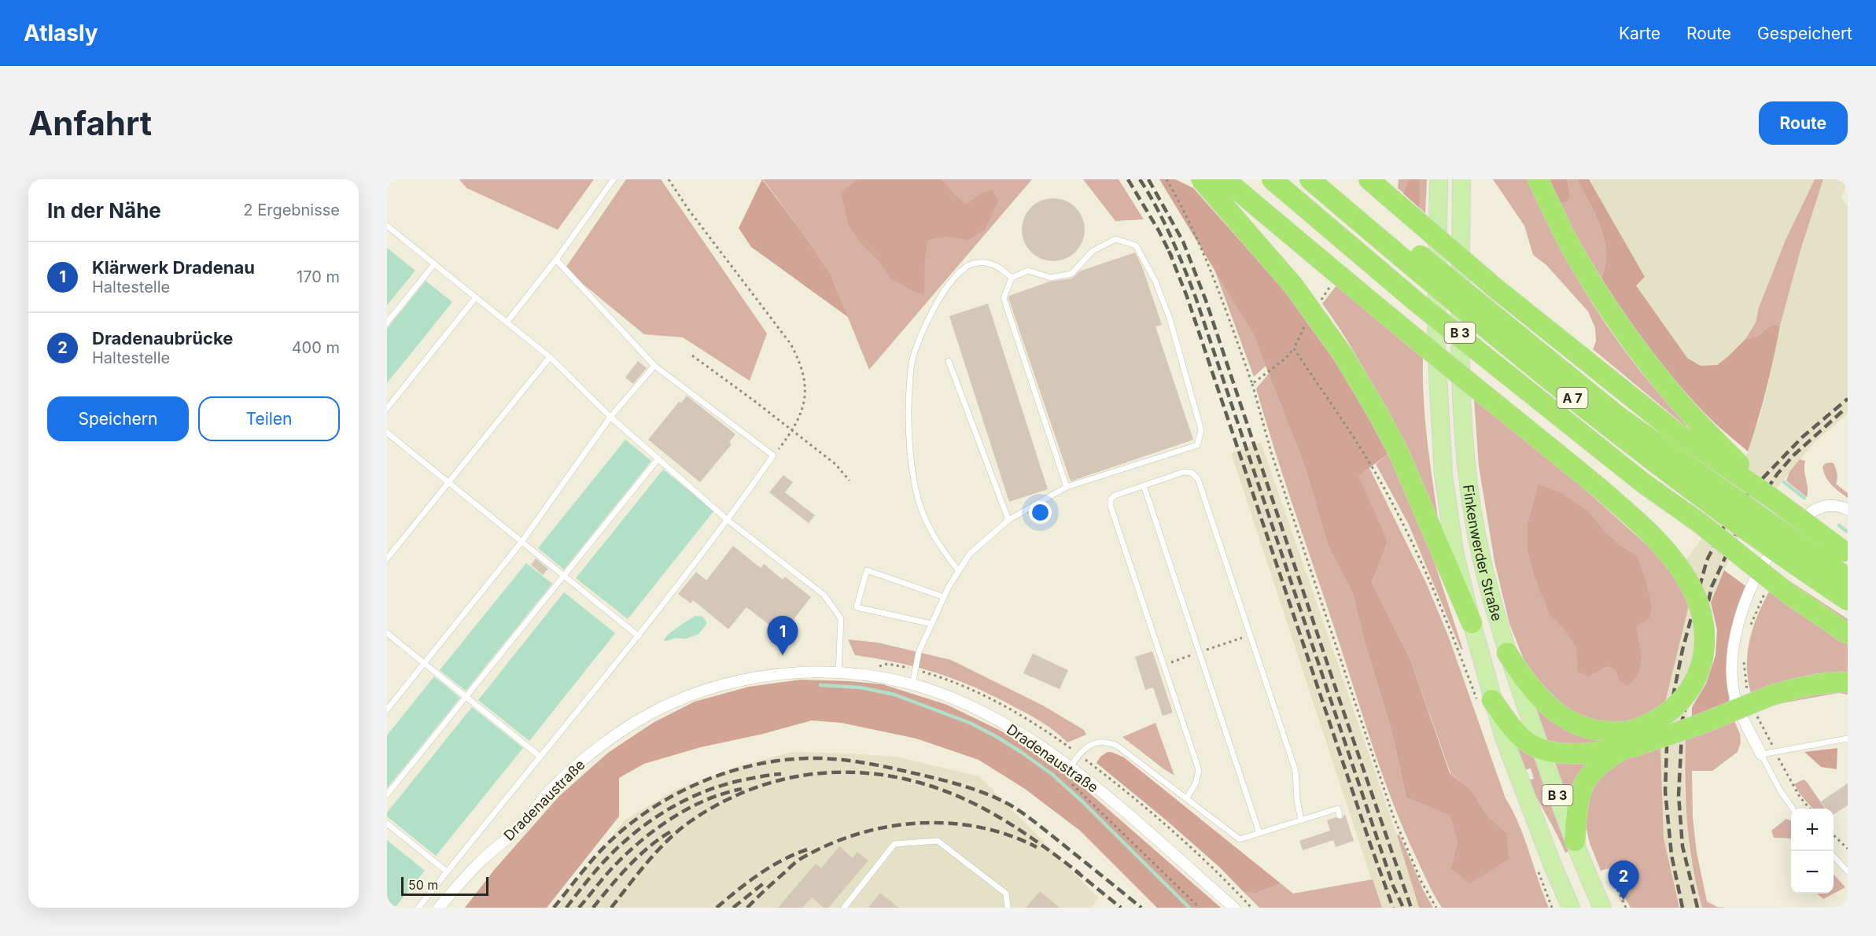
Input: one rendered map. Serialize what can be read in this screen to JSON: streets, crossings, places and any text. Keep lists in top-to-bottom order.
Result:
{
  "streets": {
    "highway": ["A 7"],
    "main road": ["B 3", "Finkenwerder Straße"],
    "street": ["Dradenaustraße"]
  },
  "scale_bar": "50 m",
  "page": {
    "header": "Atlasly",
    "nav": ["Karte", "Route", "Gespeichert"],
    "buttons": [
      "Route",
      ["Speichern", "Teilen"]
    ],
    "title": "Anfahrt",
    "heading": ["In der Nähe", "2 Ergebnisse"],
    "list": [
      {
        "mark": "1",
        "name": "Klärwerk Dradenau",
        "note": "Haltestelle",
        "value": "170 m"
      },
      {
        "mark": "2",
        "name": "Dradenaubrücke",
        "note": "Haltestelle",
        "value": "400 m"
      }
    ],
    "pins": ["1", "2"],
    "map_buttons": ["+", "−"],
    "scale": "50 m"
  }
}
